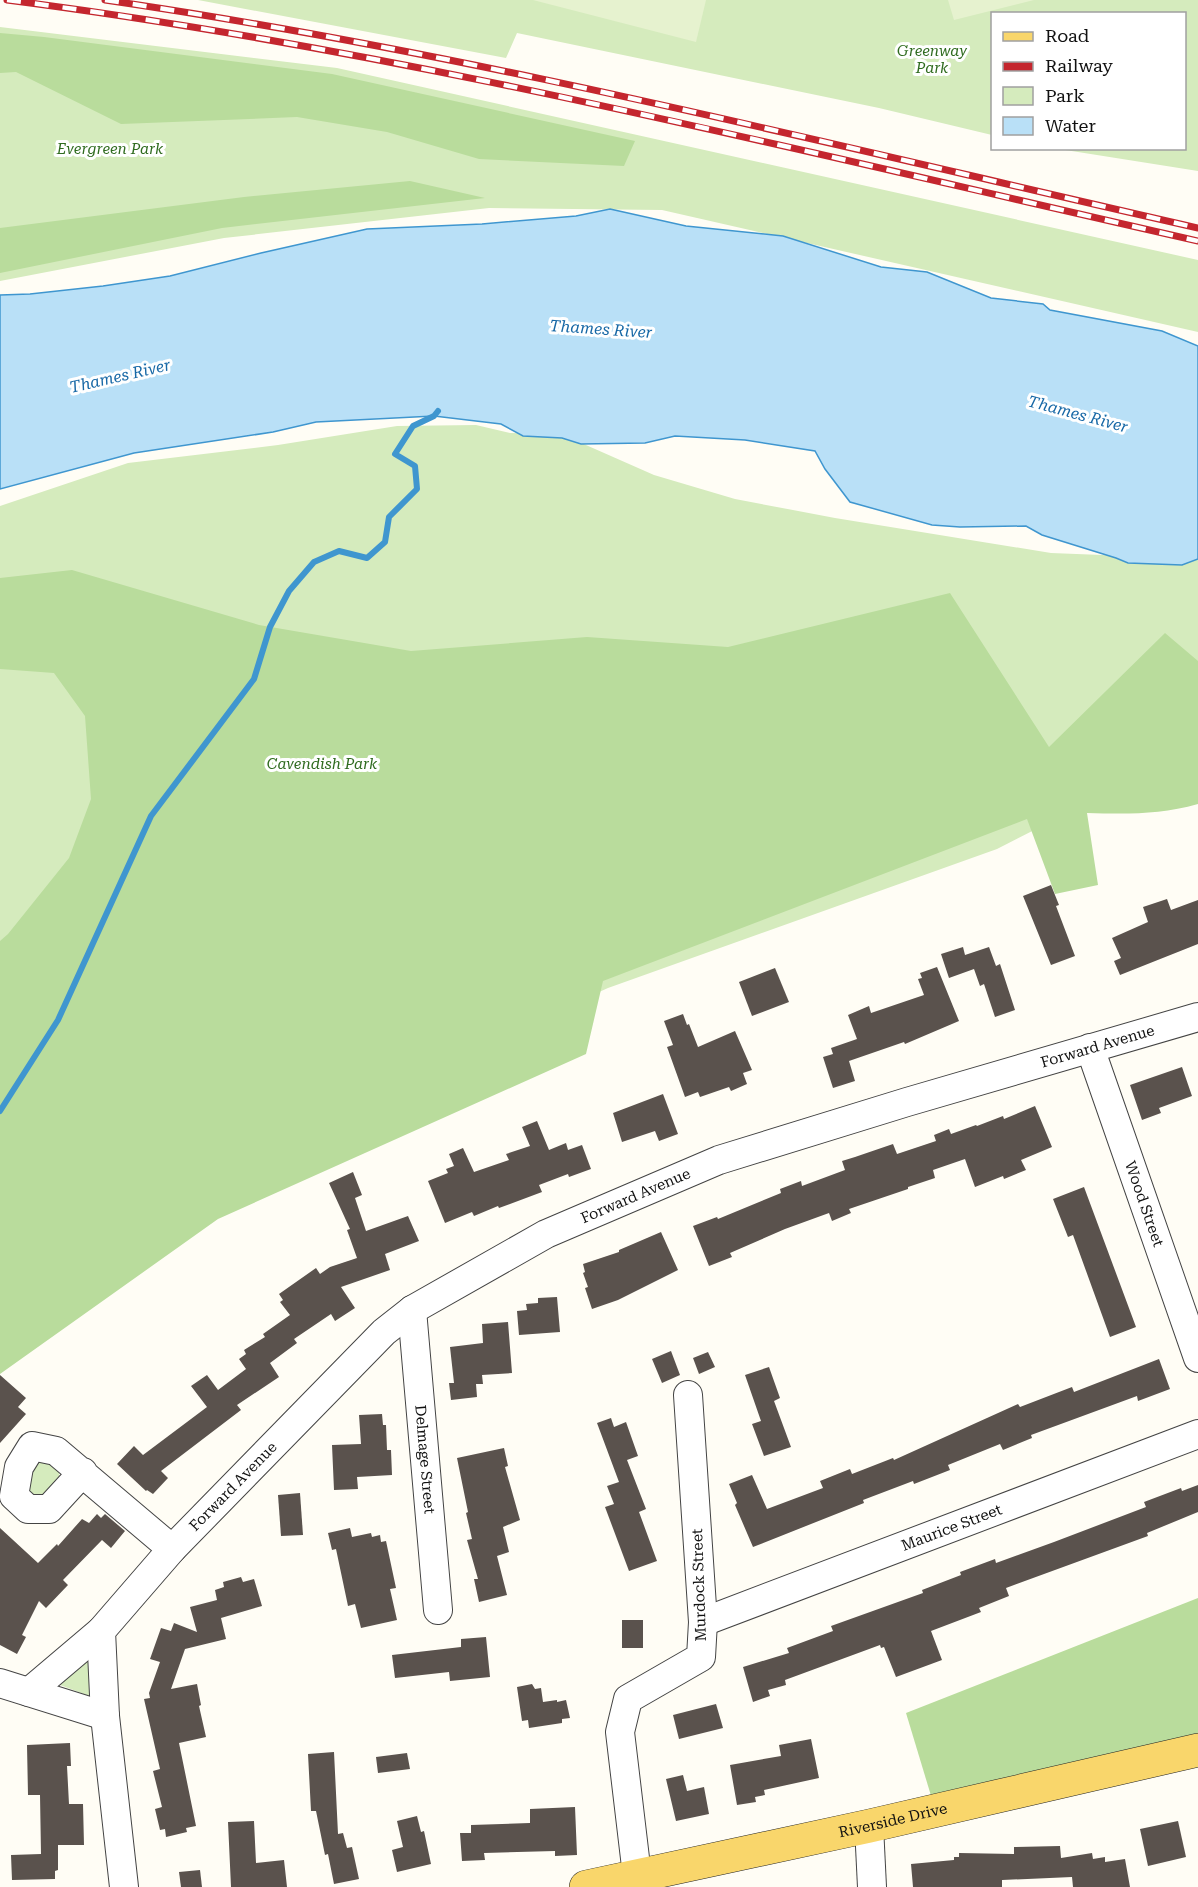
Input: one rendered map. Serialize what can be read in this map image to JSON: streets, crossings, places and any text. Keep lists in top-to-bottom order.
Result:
{
  "streets": {
    "main road": ["Riverside Drive"],
    "street": [
      "Forward Avenue",
      "Wood Street",
      "Delmage Street",
      "Maurice Street",
      "Murdock Street"
    ]
  },
  "crossings": [
    ["Forward Avenue", "Wood Street"],
    ["Forward Avenue", "Delmage Street"],
    ["Maurice Street", "Murdock Street"],
    ["Murdock Street", "Riverside Drive"]
  ],
  "water": ["Thames River"],
  "parks": ["Greenway Park", "Evergreen Park", "Cavendish Park"],
  "legend": [
    "Road",
    "Railway",
    "Park",
    "Water"
  ]
}
